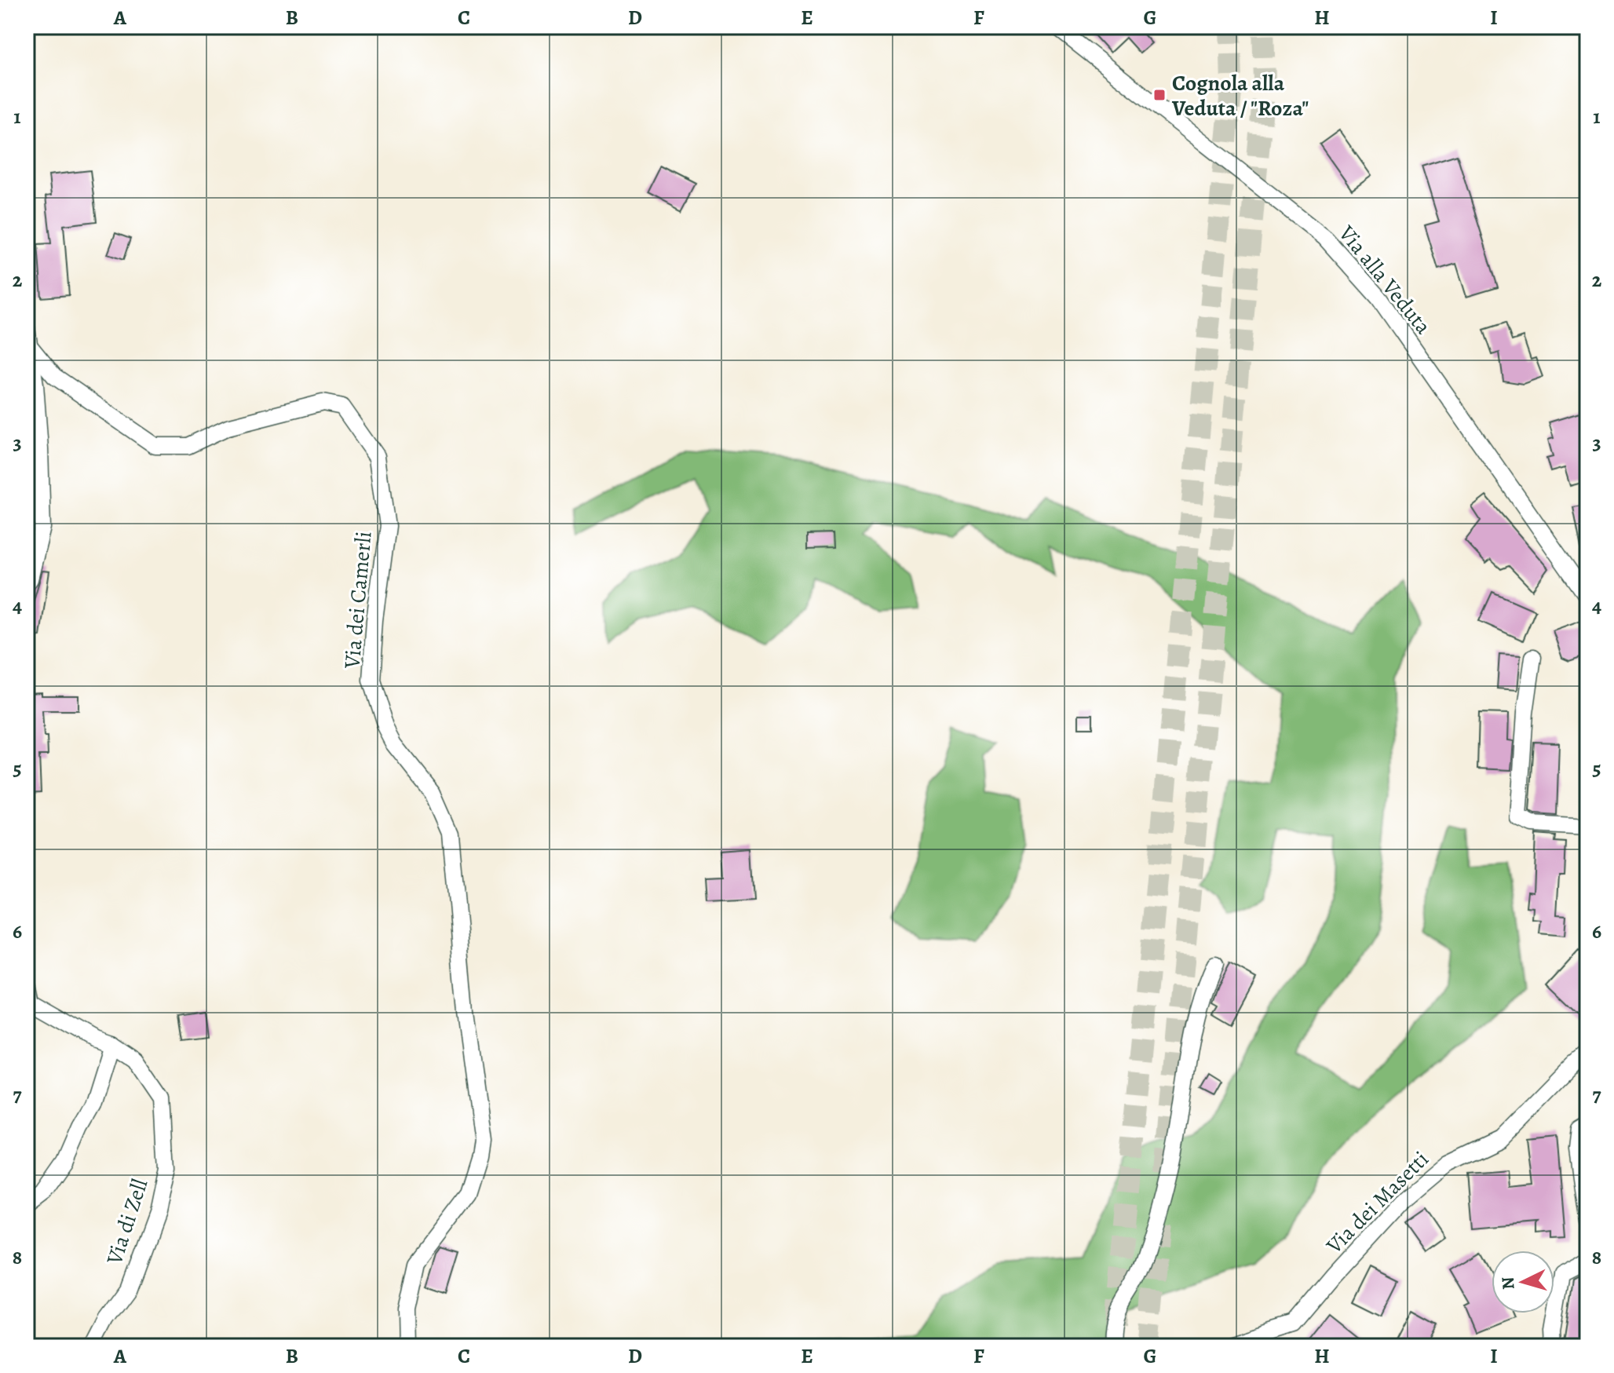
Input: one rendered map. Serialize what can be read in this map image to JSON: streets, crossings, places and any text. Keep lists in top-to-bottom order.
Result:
{
  "streets": {
    "street": [
      "Via alla Veduta",
      "Via dei Camerli",
      "Via dei Masetti",
      "Via di Zell"
    ]
  },
  "places": {
    "transit": ["Cognola alla Veduta / \"Roza\""]
  },
  "north": "left",
  "grid": {
    "columns": [
      "A",
      "B",
      "C",
      "D",
      "E",
      "F",
      "G",
      "H",
      "I"
    ],
    "rows": [
      "1",
      "2",
      "3",
      "4",
      "5",
      "6",
      "7",
      "8"
    ]
  }
}
